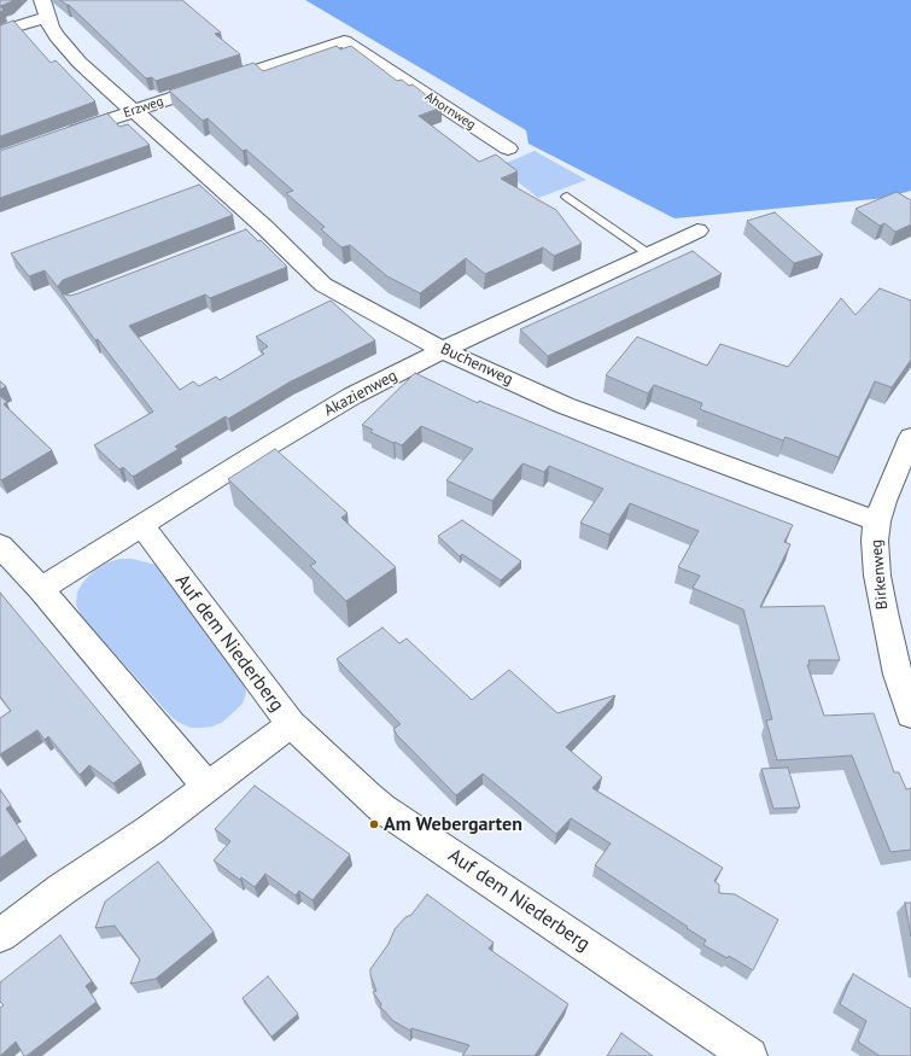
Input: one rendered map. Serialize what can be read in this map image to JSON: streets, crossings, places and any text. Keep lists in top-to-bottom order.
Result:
{
  "streets": {
    "street": [
      "Erzweg",
      "Ahornweg",
      "Buchenweg",
      "Akazienweg",
      "Birkenweg",
      "Auf dem Niederberg"
    ]
  },
  "crossings": [
    ["Erzweg", "Ahornweg"],
    ["Erzweg", "Buchenweg"],
    ["Buchenweg", "Akazienweg"],
    ["Buchenweg", "Birkenweg"],
    ["Akazienweg", "Auf dem Niederberg"]
  ],
  "places": ["Am Webergarten"]
}
